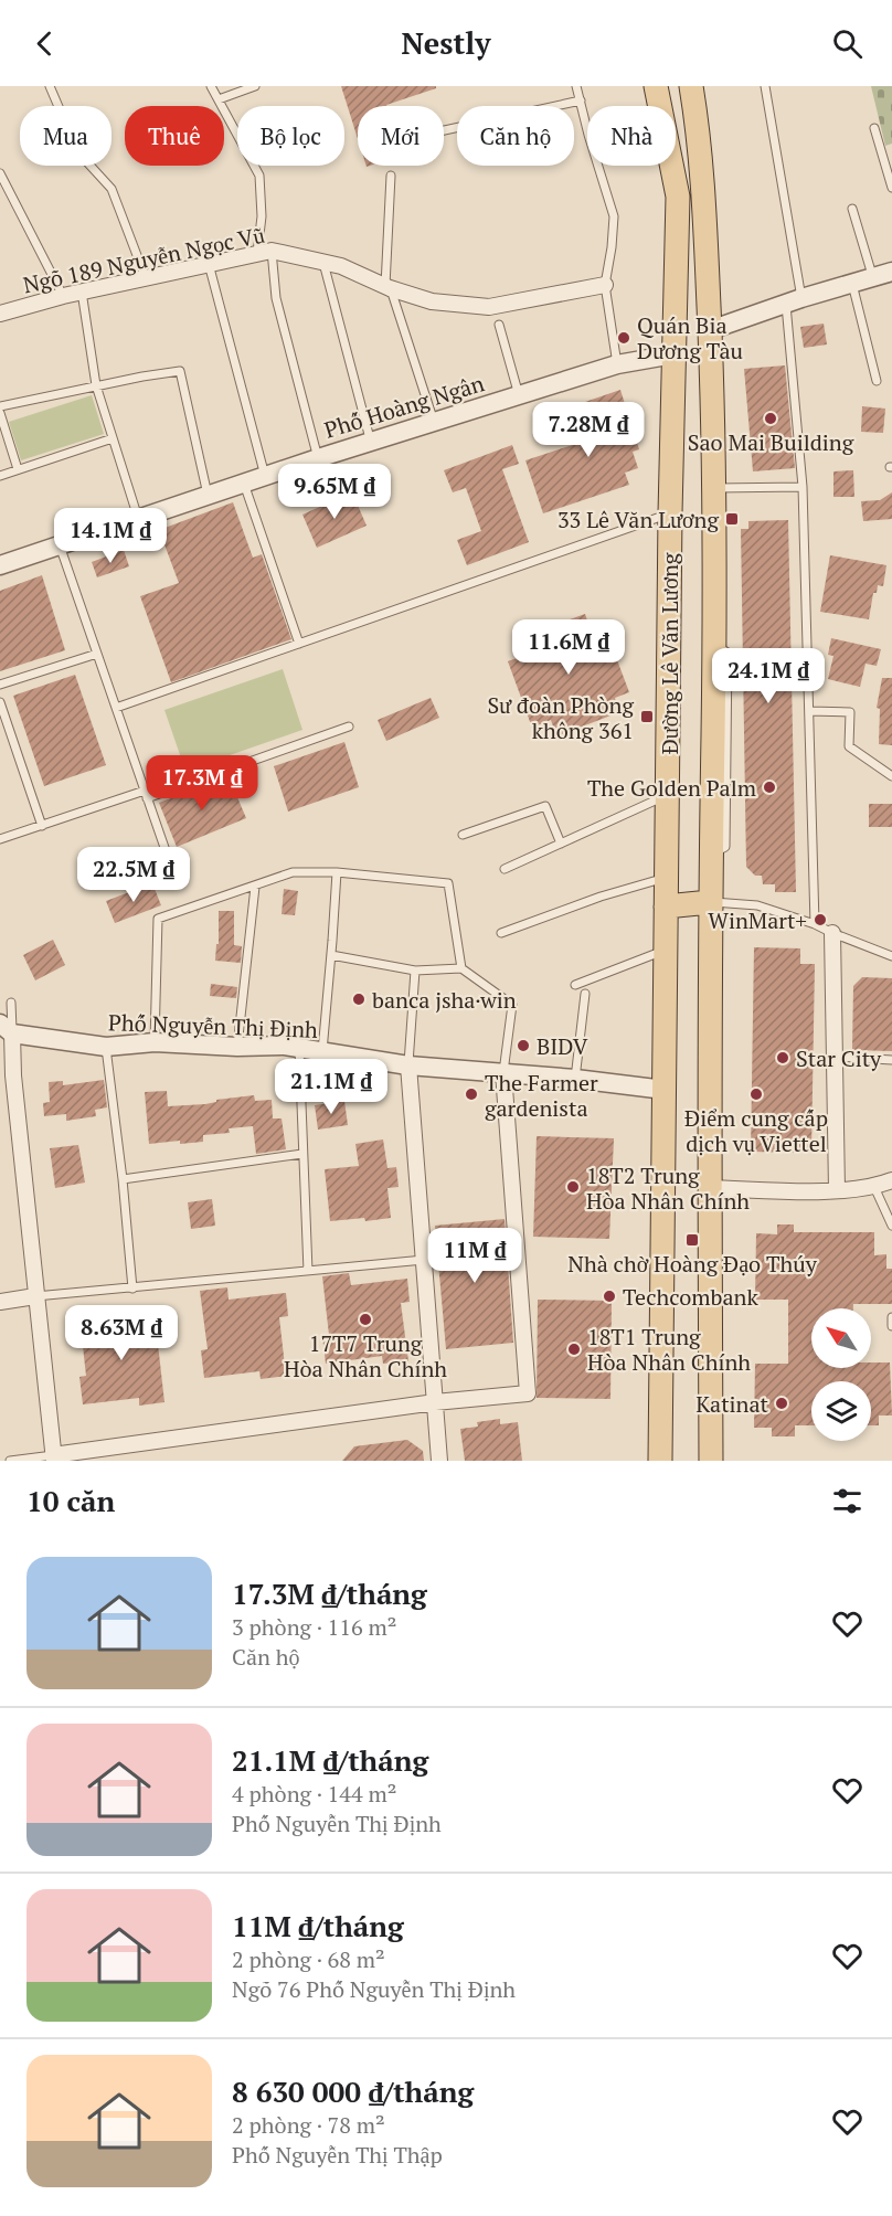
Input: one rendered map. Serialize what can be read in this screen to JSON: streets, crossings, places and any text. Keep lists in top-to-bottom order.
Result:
{
  "streets": {
    "main road": ["Đường Lê Văn Lương"],
    "street": ["Ngõ 189 Nguyễn Ngọc Vũ", "Phố Hoàng Ngân", "Phố Nguyễn Thị Định"]
  },
  "crossings": [
    ["Phố Hoàng Ngân", "Đường Lê Văn Lương"],
    ["Đường Lê Văn Lương", "Phố Nguyễn Thị Định"]
  ],
  "places": {
    "other": [
      "Quán Bia Dương Tàu",
      "Sao Mai Building",
      "The Golden Palm",
      "WinMart+",
      "banca jsha·win",
      "BIDV",
      "Star City",
      "The Farmer gardenista",
      "Điểm cung cấp dịch vụ Viettel",
      "18T2 Trung Hòa Nhân Chính",
      "Techcombank",
      "17T7 Trung Hòa Nhân Chính",
      "18T1 Trung Hòa Nhân Chính",
      "Katinat"
    ],
    "transit": ["33 Lê Văn Lương", "Sư đoàn Phòng không 361", "Nhà chờ Hoàng Đạo Thúy"]
  },
  "north": "top left",
  "page": {
    "header": "Nestly",
    "chip": [
      "Mua",
      "Thuê",
      "Bộ lọc",
      "Mới",
      "Căn hộ",
      "Nhà"
    ],
    "price": [
      "7.28M ₫",
      "9.65M ₫",
      "14.1M ₫",
      "11.6M ₫",
      "24.1M ₫",
      "17.3M ₫",
      "22.5M ₫",
      "21.1M ₫",
      "11M ₫",
      "8.63M ₫"
    ],
    "heading": "10 căn",
    "list": [
      {
        "name": "17.3M ₫/tháng",
        "note": "3 phòng · 116 m² · Căn hộ"
      },
      {
        "name": "21.1M ₫/tháng",
        "note": "4 phòng · 144 m² · Phố Nguyễn Thị Định"
      },
      {
        "name": "11M ₫/tháng",
        "note": "2 phòng · 68 m² · Ngõ 76 Phố Nguyễn Thị Định"
      },
      {
        "name": "8 630 000 ₫/tháng",
        "note": "2 phòng · 78 m² · Phố Nguyễn Thị Thập"
      }
    ]
  }
}
